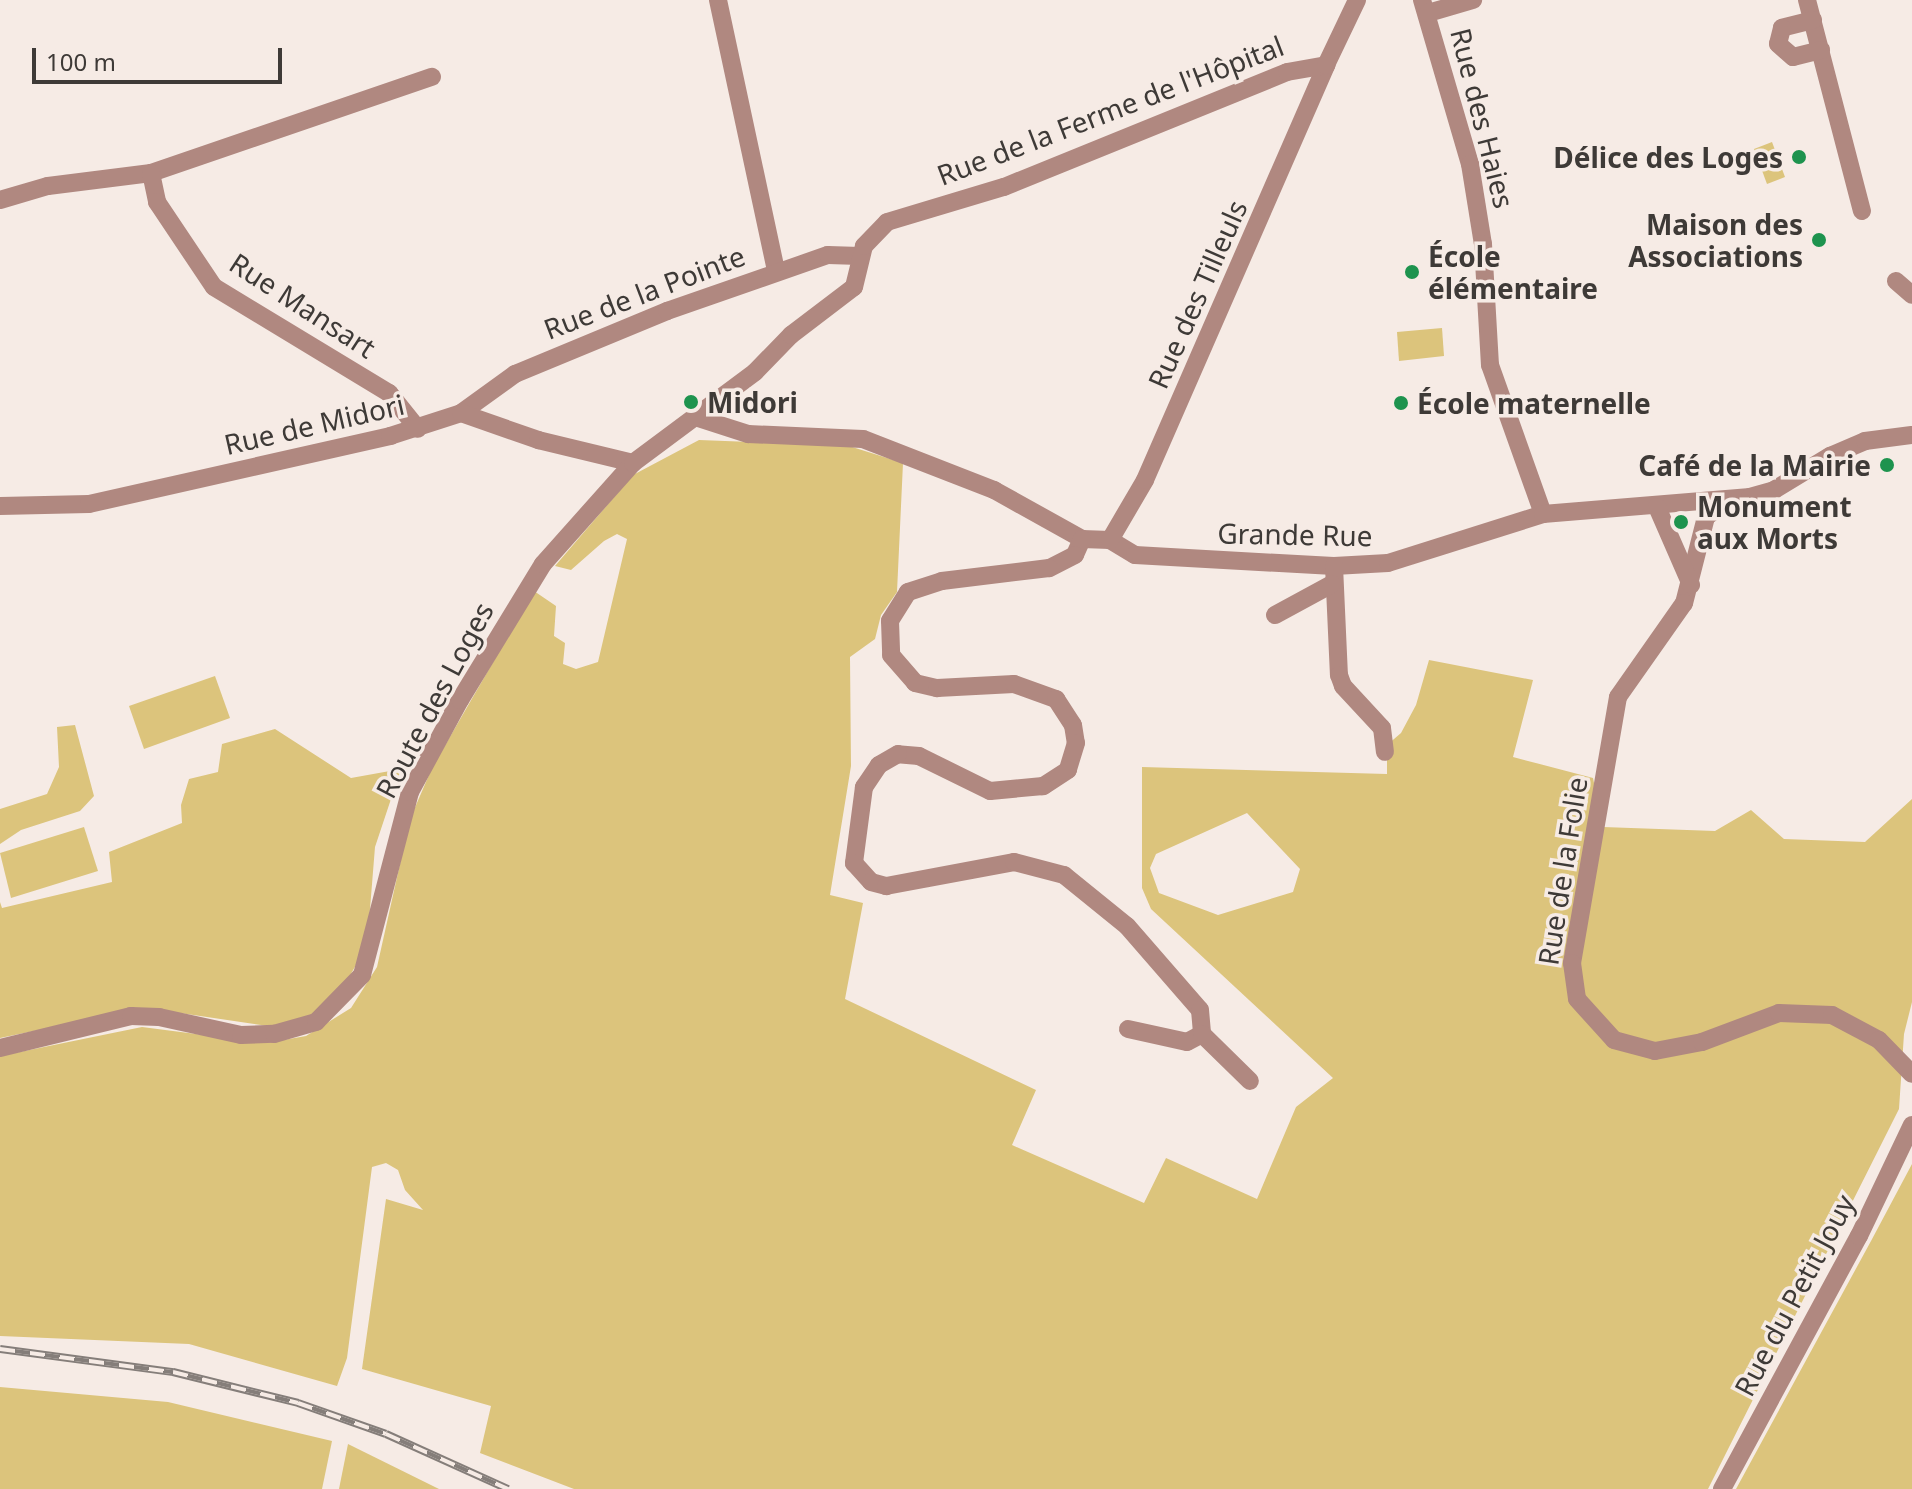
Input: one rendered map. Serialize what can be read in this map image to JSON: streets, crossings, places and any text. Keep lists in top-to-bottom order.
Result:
{
  "streets": {
    "street": [
      "Rue de la Ferme de l'Hôpital",
      "Rue des Haies",
      "Rue de la Pointe",
      "Rue des Tilleuls",
      "Rue Mansart",
      "Rue de Midori",
      "Grande Rue",
      "Route des Loges",
      "Rue de la Folie",
      "Rue du Petit Jouy"
    ]
  },
  "crossings": [
    ["Rue de la Ferme de l'Hôpital", "Rue de la Pointe"],
    ["Rue de la Ferme de l'Hôpital", "Rue des Tilleuls"],
    ["Rue de la Ferme de l'Hôpital", "Grande Rue"],
    ["Rue de la Ferme de l'Hôpital", "Route des Loges"],
    ["Rue des Haies", "Grande Rue"],
    ["Rue de la Pointe", "Rue de Midori"],
    ["Rue des Tilleuls", "Grande Rue"],
    ["Rue Mansart", "Rue de Midori"],
    ["Grande Rue", "Route des Loges"],
    ["Grande Rue", "Rue de la Folie"]
  ],
  "places": [
    "Délice des Loges",
    "Maison des Associations",
    "École élémentaire",
    "Midori",
    "École maternelle",
    "Café de la Mairie",
    "Monument aux Morts"
  ],
  "scale_bar": "100 m"
}
